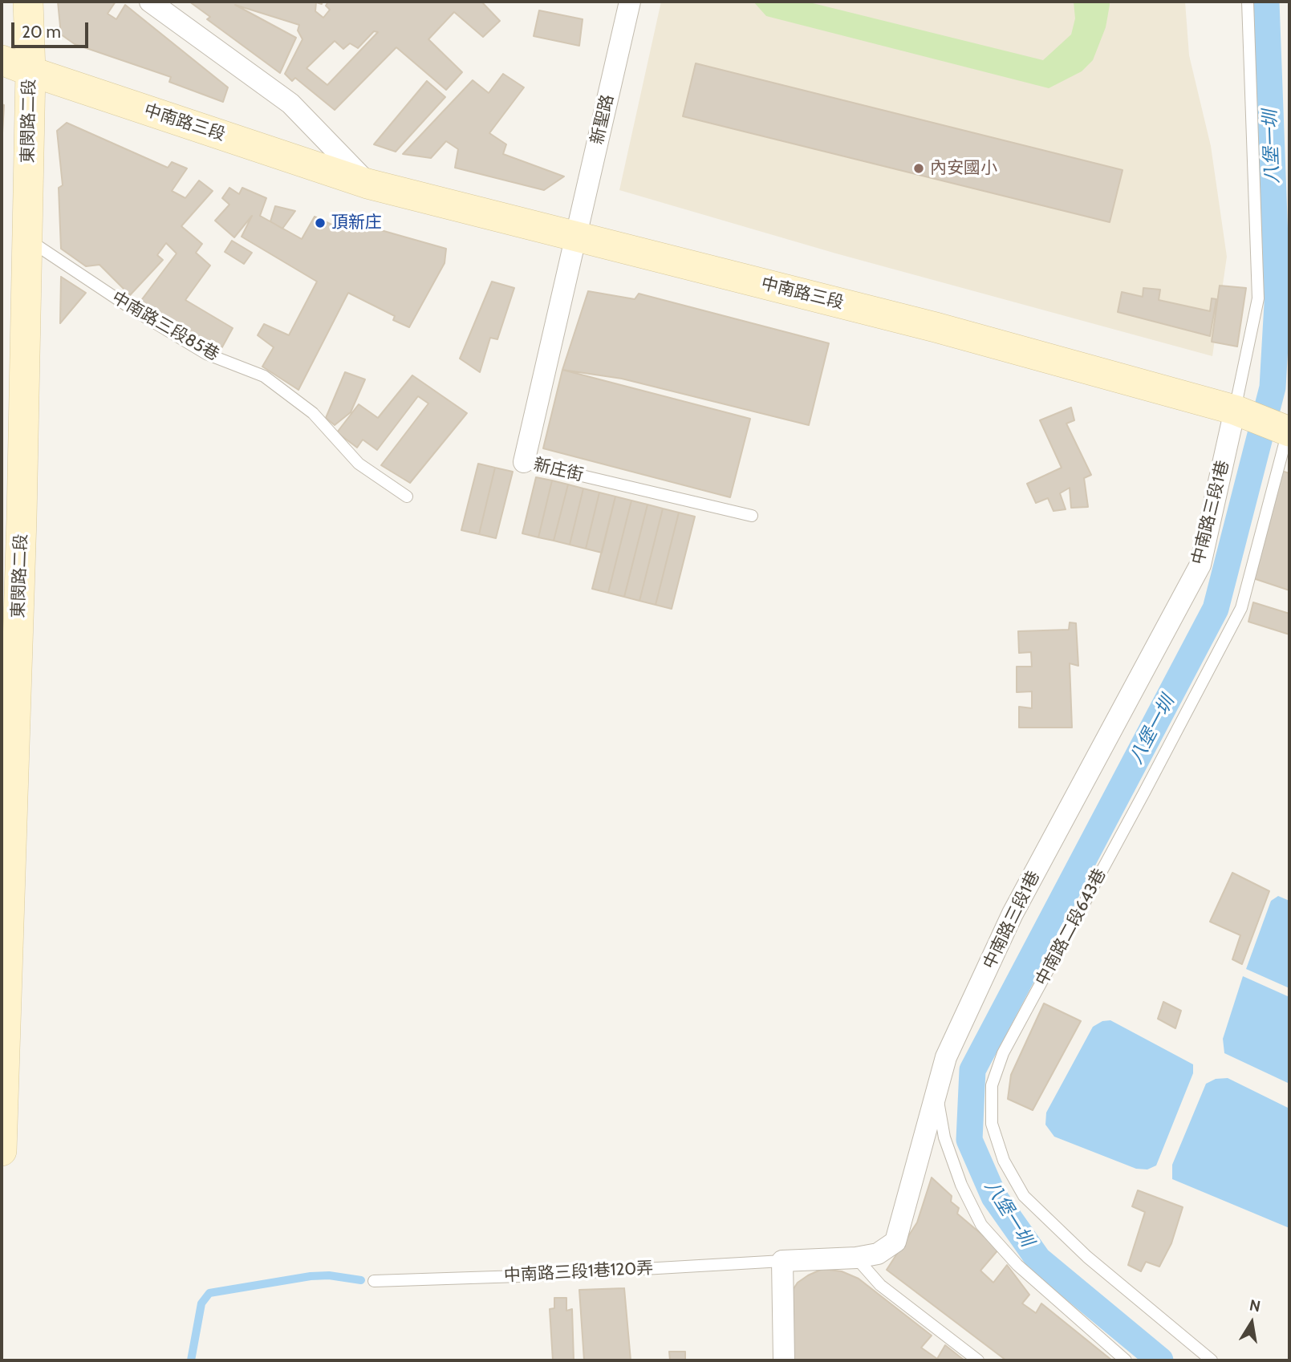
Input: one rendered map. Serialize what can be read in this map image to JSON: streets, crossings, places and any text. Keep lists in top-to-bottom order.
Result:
{
  "streets": {
    "main road": ["東閔路二段", "中南路三段"],
    "street": ["新聖路", "新庄街", "中南路三段1巷"],
    "lane": ["中南路三段85巷", "中南路二段643巷", "中南路三段1巷120弄"]
  },
  "crossings": [
    ["新聖路", "中南路三段"],
    ["新聖路", "新庄街"],
    ["東閔路二段", "中南路三段"],
    ["東閔路二段", "中南路三段85巷"],
    ["中南路三段", "新庄街"],
    ["中南路三段", "中南路三段1巷"],
    ["中南路三段", "中南路二段643巷"],
    ["中南路三段1巷", "中南路三段1巷120弄"]
  ],
  "water": ["八堡一圳"],
  "places": ["內安國小", "頂新庄"],
  "scale_bar": "20 m",
  "north": "top"
}
